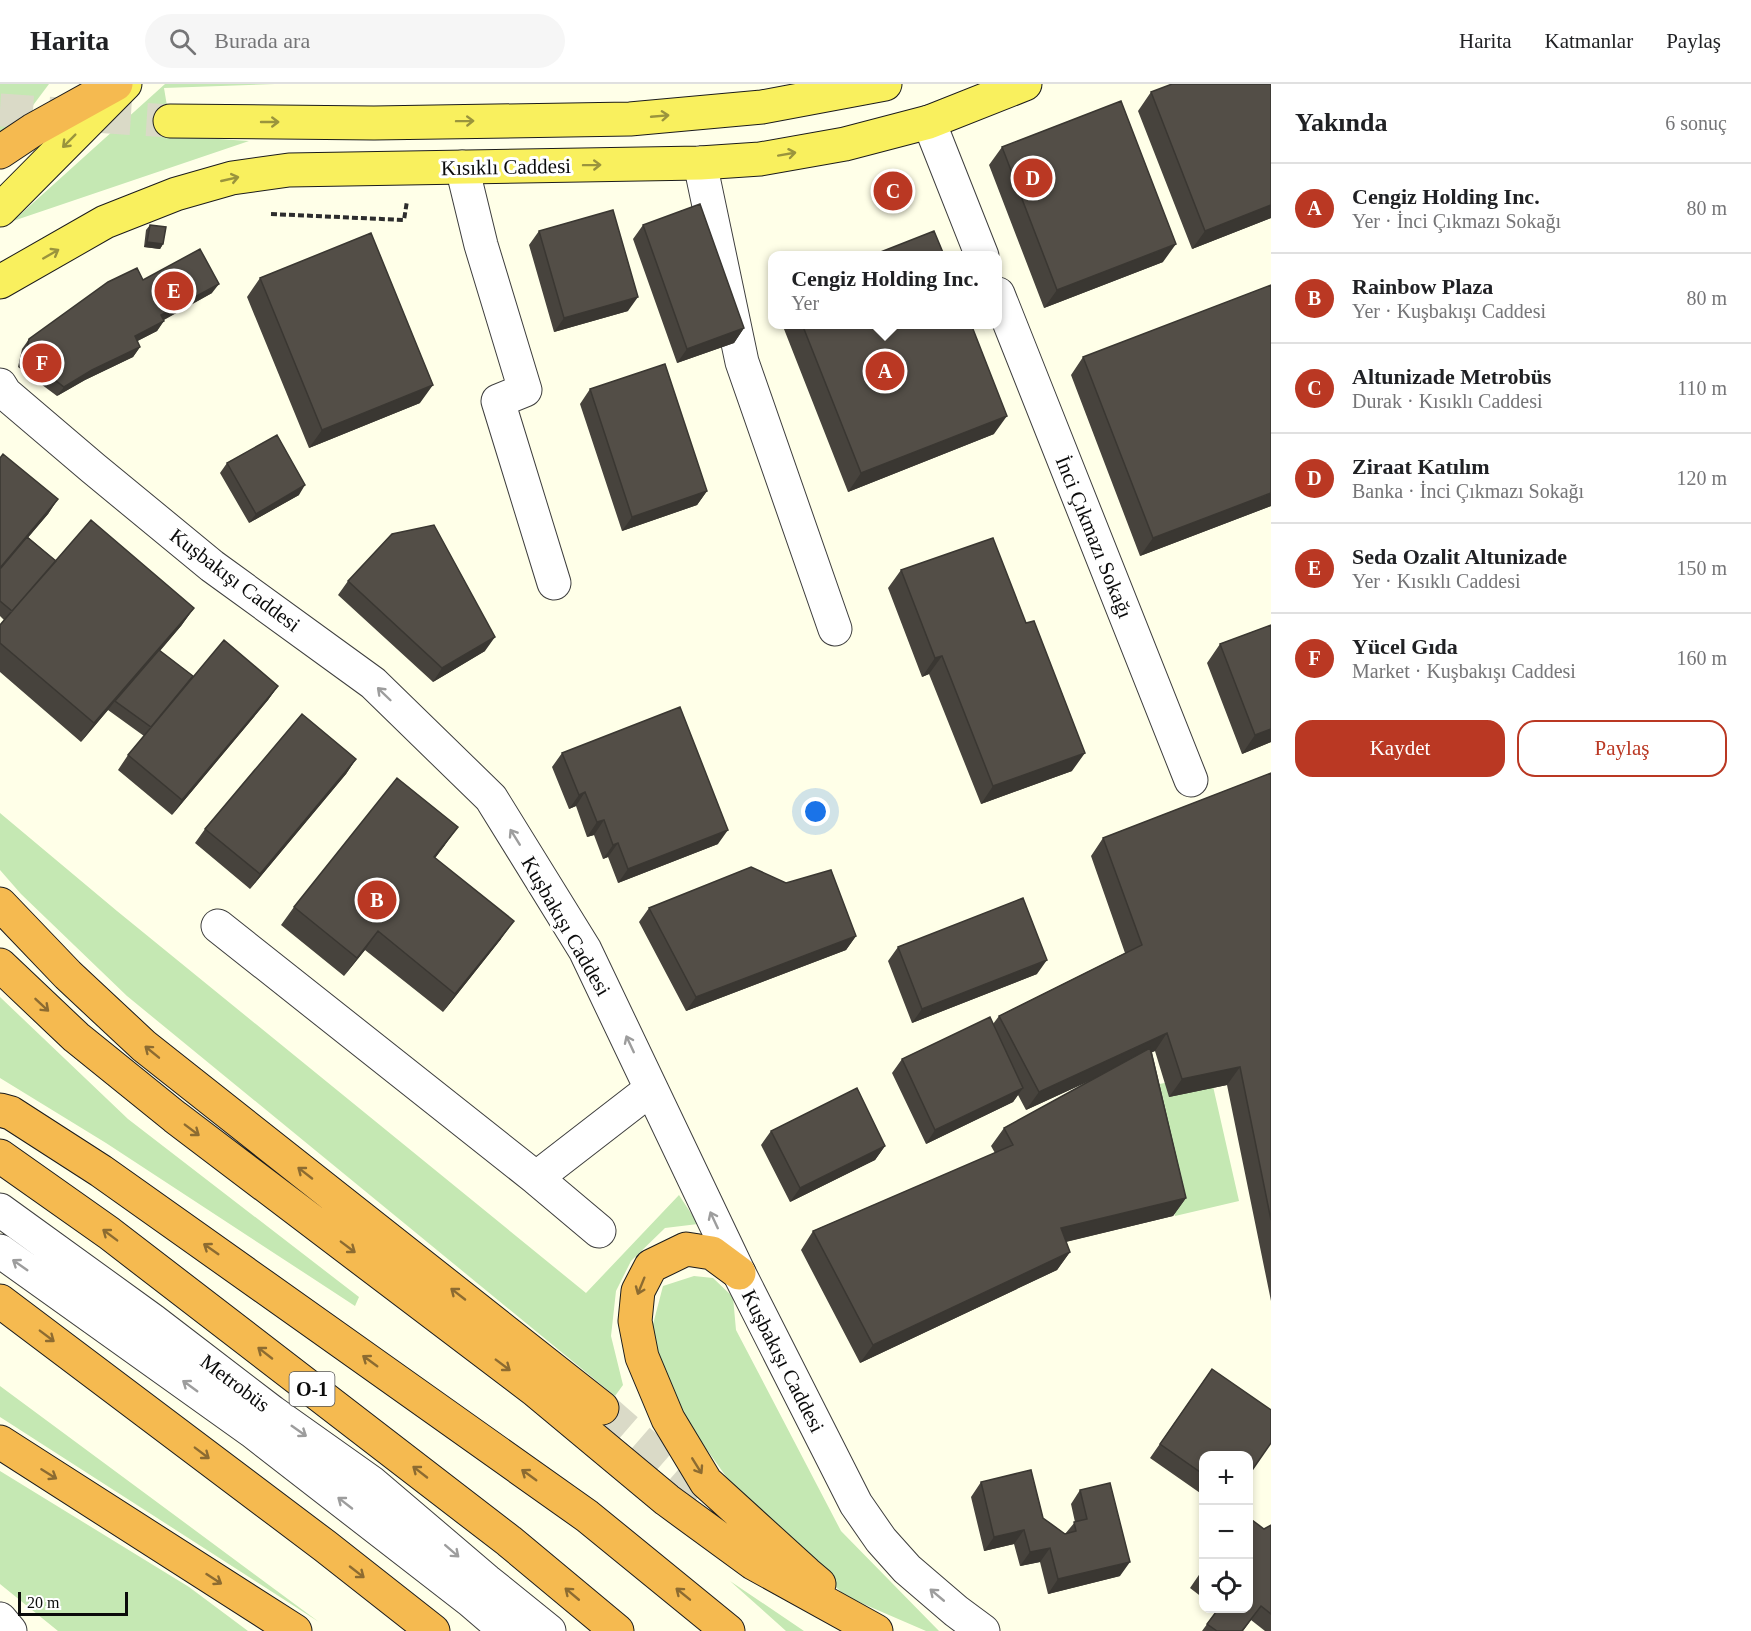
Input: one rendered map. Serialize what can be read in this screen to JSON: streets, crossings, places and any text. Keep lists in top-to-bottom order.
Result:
{
  "streets": {
    "highway": ["O-1"],
    "main road": ["Kısıklı Caddesi"],
    "street": ["İnci Çıkmazı Sokağı", "Kuşbakışı Caddesi", "Metrobüs"]
  },
  "scale_bar": "20 m",
  "page": {
    "header": "Harita",
    "search": "Burada ara",
    "nav": ["Harita", "Katmanlar", "Paylaş"],
    "heading": ["Yakında", "6 sonuç"],
    "pins": [
      "D",
      "C",
      "E",
      "F",
      "A",
      "B"
    ],
    "list": [
      {
        "mark": "A",
        "name": "Cengiz Holding Inc.",
        "note": "Yer · İnci Çıkmazı Sokağı",
        "value": "80 m"
      },
      {
        "mark": "B",
        "name": "Rainbow Plaza",
        "note": "Yer · Kuşbakışı Caddesi",
        "value": "80 m"
      },
      {
        "mark": "C",
        "name": "Altunizade Metrobüs",
        "note": "Durak · Kısıklı Caddesi",
        "value": "110 m"
      },
      {
        "mark": "D",
        "name": "Ziraat Katılım",
        "note": "Banka · İnci Çıkmazı Sokağı",
        "value": "120 m"
      },
      {
        "mark": "E",
        "name": "Seda Ozalit Altunizade",
        "note": "Yer · Kısıklı Caddesi",
        "value": "150 m"
      },
      {
        "mark": "F",
        "name": "Yücel Gıda",
        "note": "Market · Kuşbakışı Caddesi",
        "value": "160 m"
      }
    ],
    "popup": ["Cengiz Holding Inc.", "Yer"],
    "buttons": ["Kaydet", "Paylaş"],
    "map_buttons": ["+", "−"],
    "scale": "20 m"
  }
}
